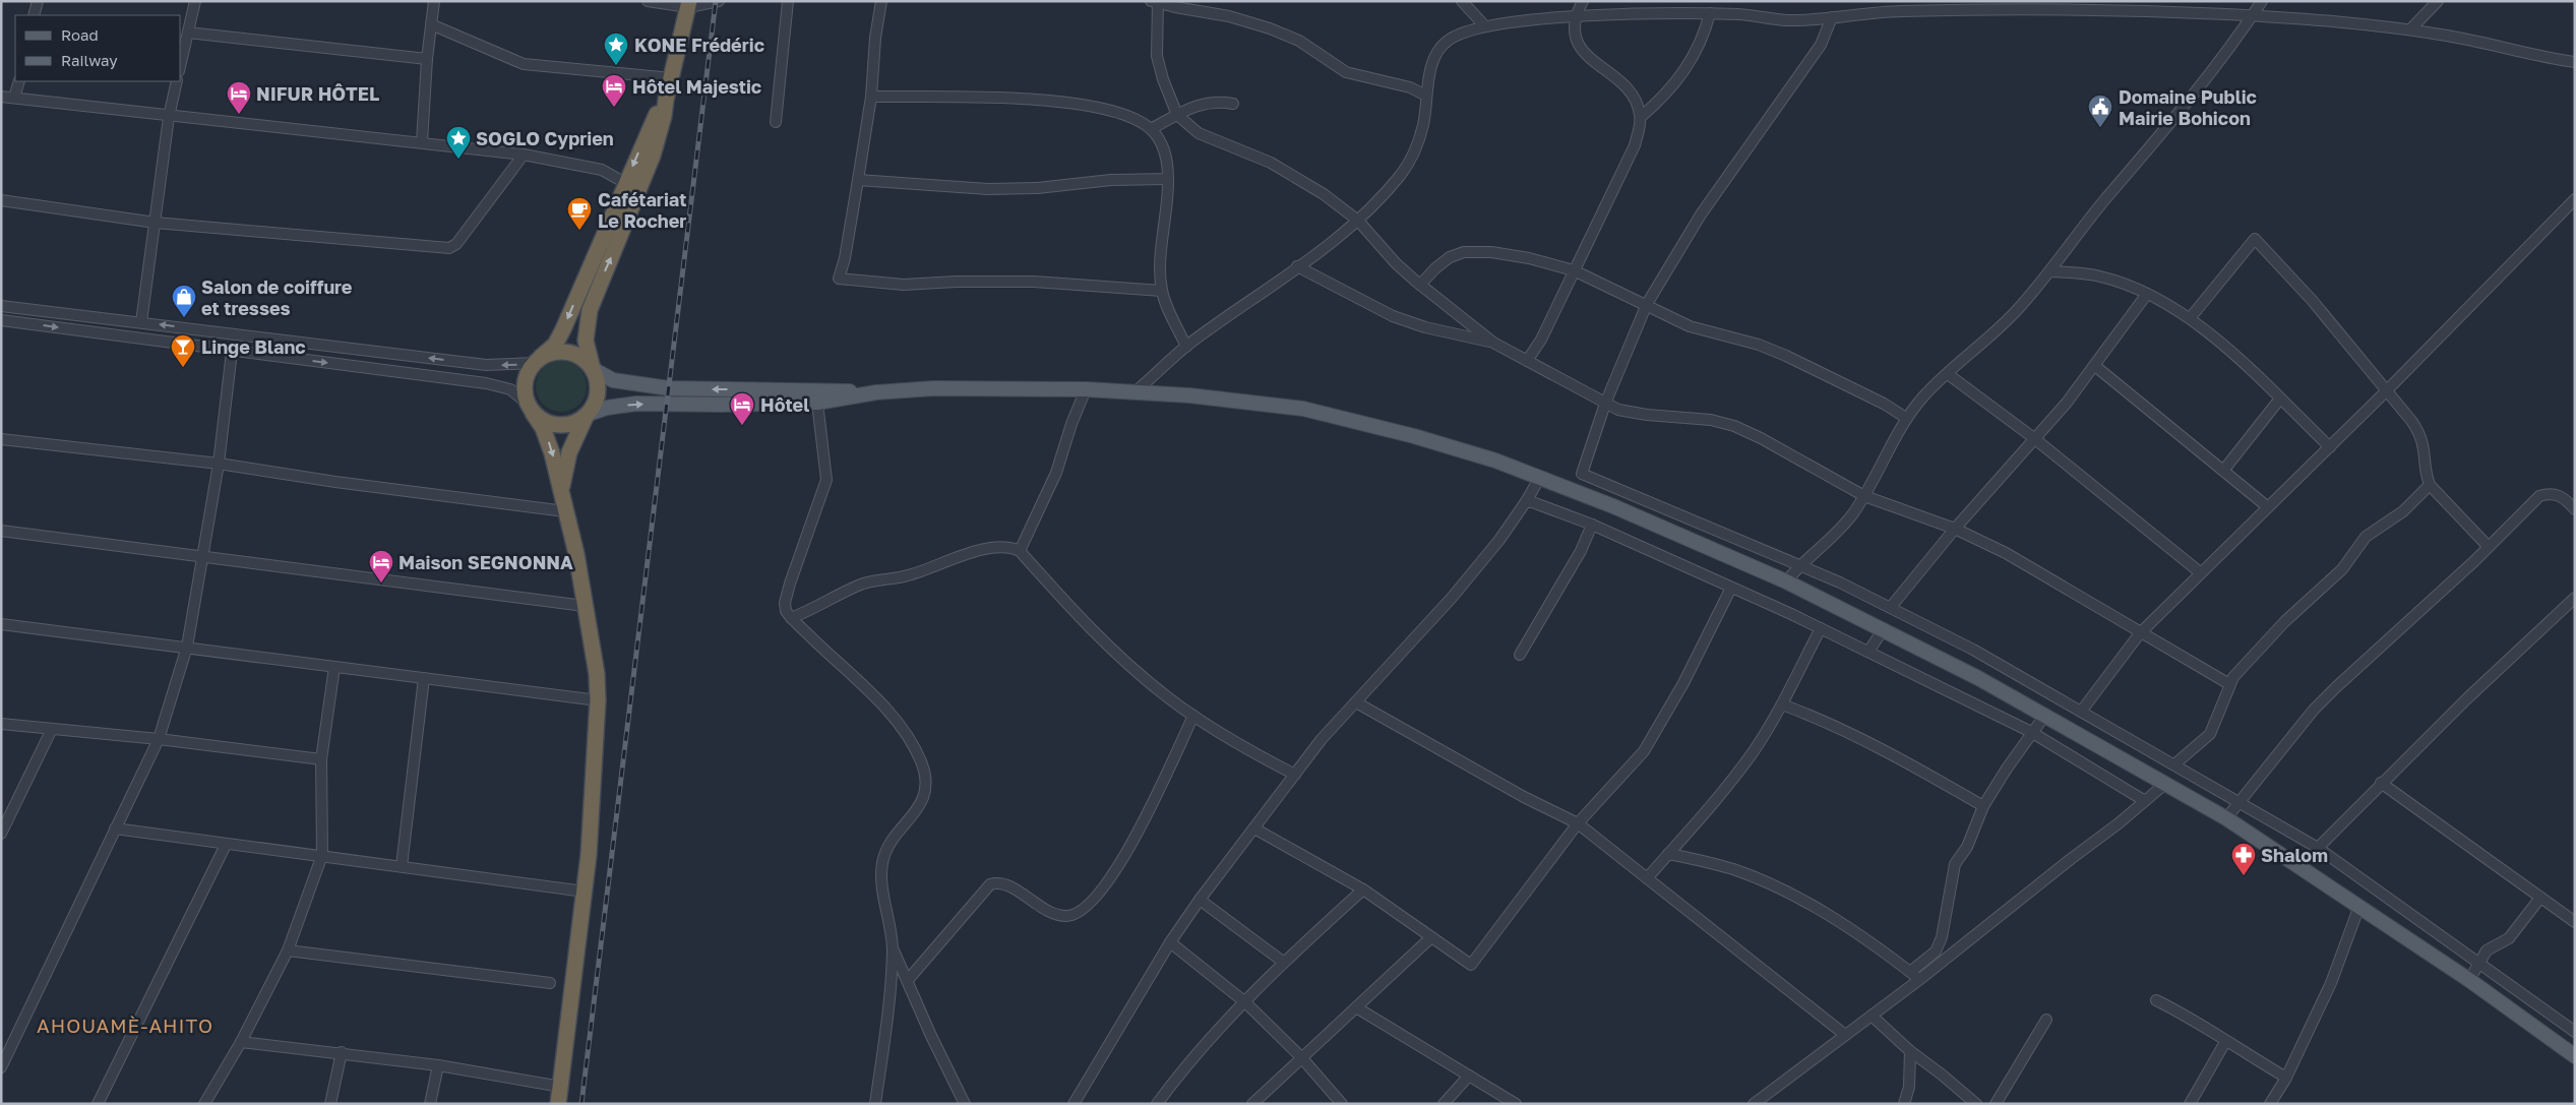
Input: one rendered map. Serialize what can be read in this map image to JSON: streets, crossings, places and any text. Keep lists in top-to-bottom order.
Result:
{
  "districts": ["AHOUAMÈ-AHITO"],
  "places": {
    "place": ["KONE Frédéric", "SOGLO Cyprien"],
    "hotel": [
      "Hôtel Majestic",
      "NIFUR HÔTEL",
      "Hôtel",
      "Maison SEGNONNA"
    ],
    "public building": ["Domaine Public Mairie Bohicon"],
    "cafe": ["Cafétariat Le Rocher"],
    "shop": ["Salon de coiffure et tresses"],
    "bar": ["Linge Blanc"],
    "pharmacy": ["Shalom"]
  },
  "legend": ["Road", "Railway"]
}
